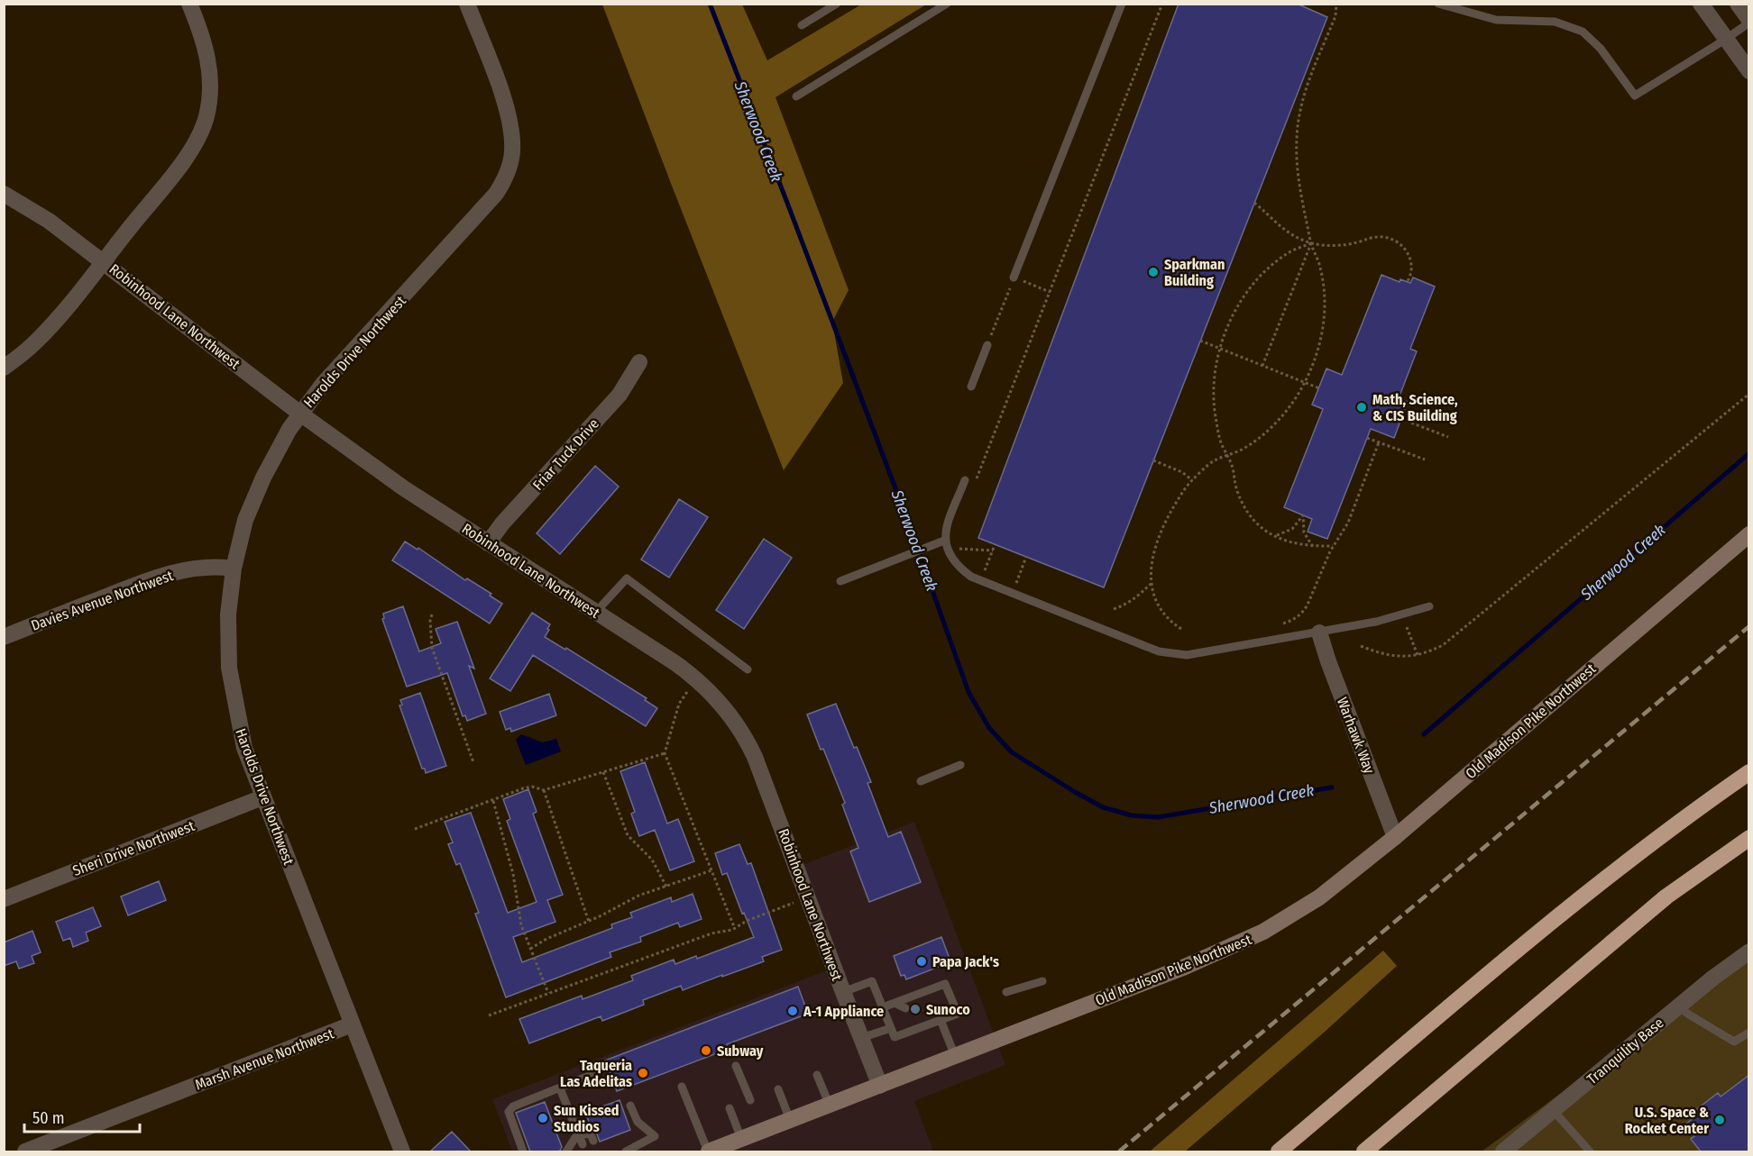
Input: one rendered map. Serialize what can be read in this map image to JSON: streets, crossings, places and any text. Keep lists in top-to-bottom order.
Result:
{
  "streets": {
    "main road": ["Old Madison Pike Northwest"],
    "street": [
      "Robinhood Lane Northwest",
      "Harolds Drive Northwest",
      "Friar Tuck Drive",
      "Davies Avenue Northwest",
      "Warhawk Way",
      "Sheri Drive Northwest",
      "Tranquility Base",
      "Marsh Avenue Northwest"
    ]
  },
  "crossings": [
    ["Robinhood Lane Northwest", "Harolds Drive Northwest"],
    ["Robinhood Lane Northwest", "Friar Tuck Drive"],
    ["Robinhood Lane Northwest", "Old Madison Pike Northwest"],
    ["Harolds Drive Northwest", "Davies Avenue Northwest"],
    ["Harolds Drive Northwest", "Sheri Drive Northwest"],
    ["Harolds Drive Northwest", "Marsh Avenue Northwest"],
    ["Old Madison Pike Northwest", "Warhawk Way"]
  ],
  "water": ["Sherwood Creek"],
  "places": [
    "Sparkman Building",
    "Math, Science, & CIS Building",
    "Papa Jack's",
    "Sunoco",
    "A-1 Appliance",
    "Subway",
    "Taqueria Las Adelitas",
    "Sun Kissed Studios",
    "U.S. Space & Rocket Center"
  ],
  "scale_bar": "50 m"
}
